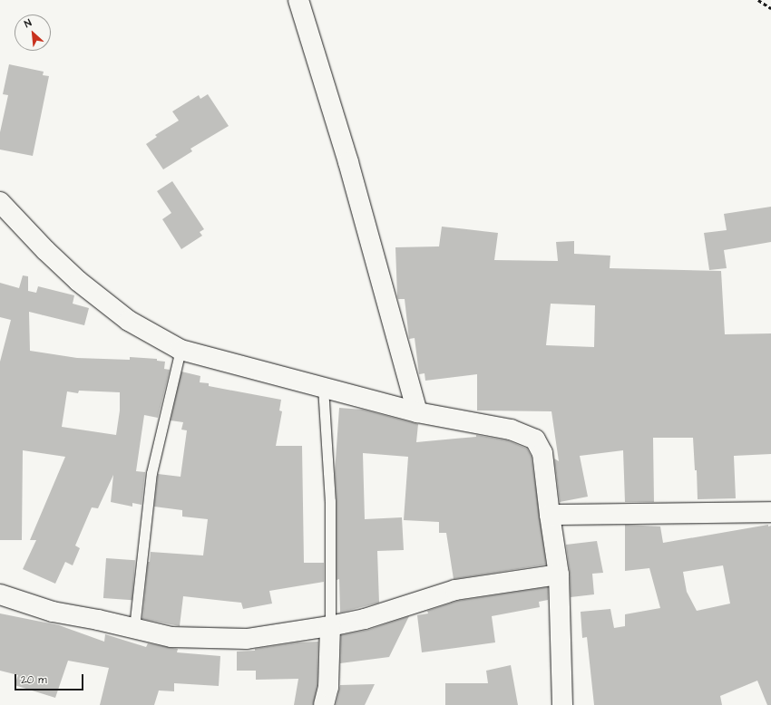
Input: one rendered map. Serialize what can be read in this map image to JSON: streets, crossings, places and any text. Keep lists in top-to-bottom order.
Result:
{
  "scale_bar": "20 m",
  "north": "top left"
}
